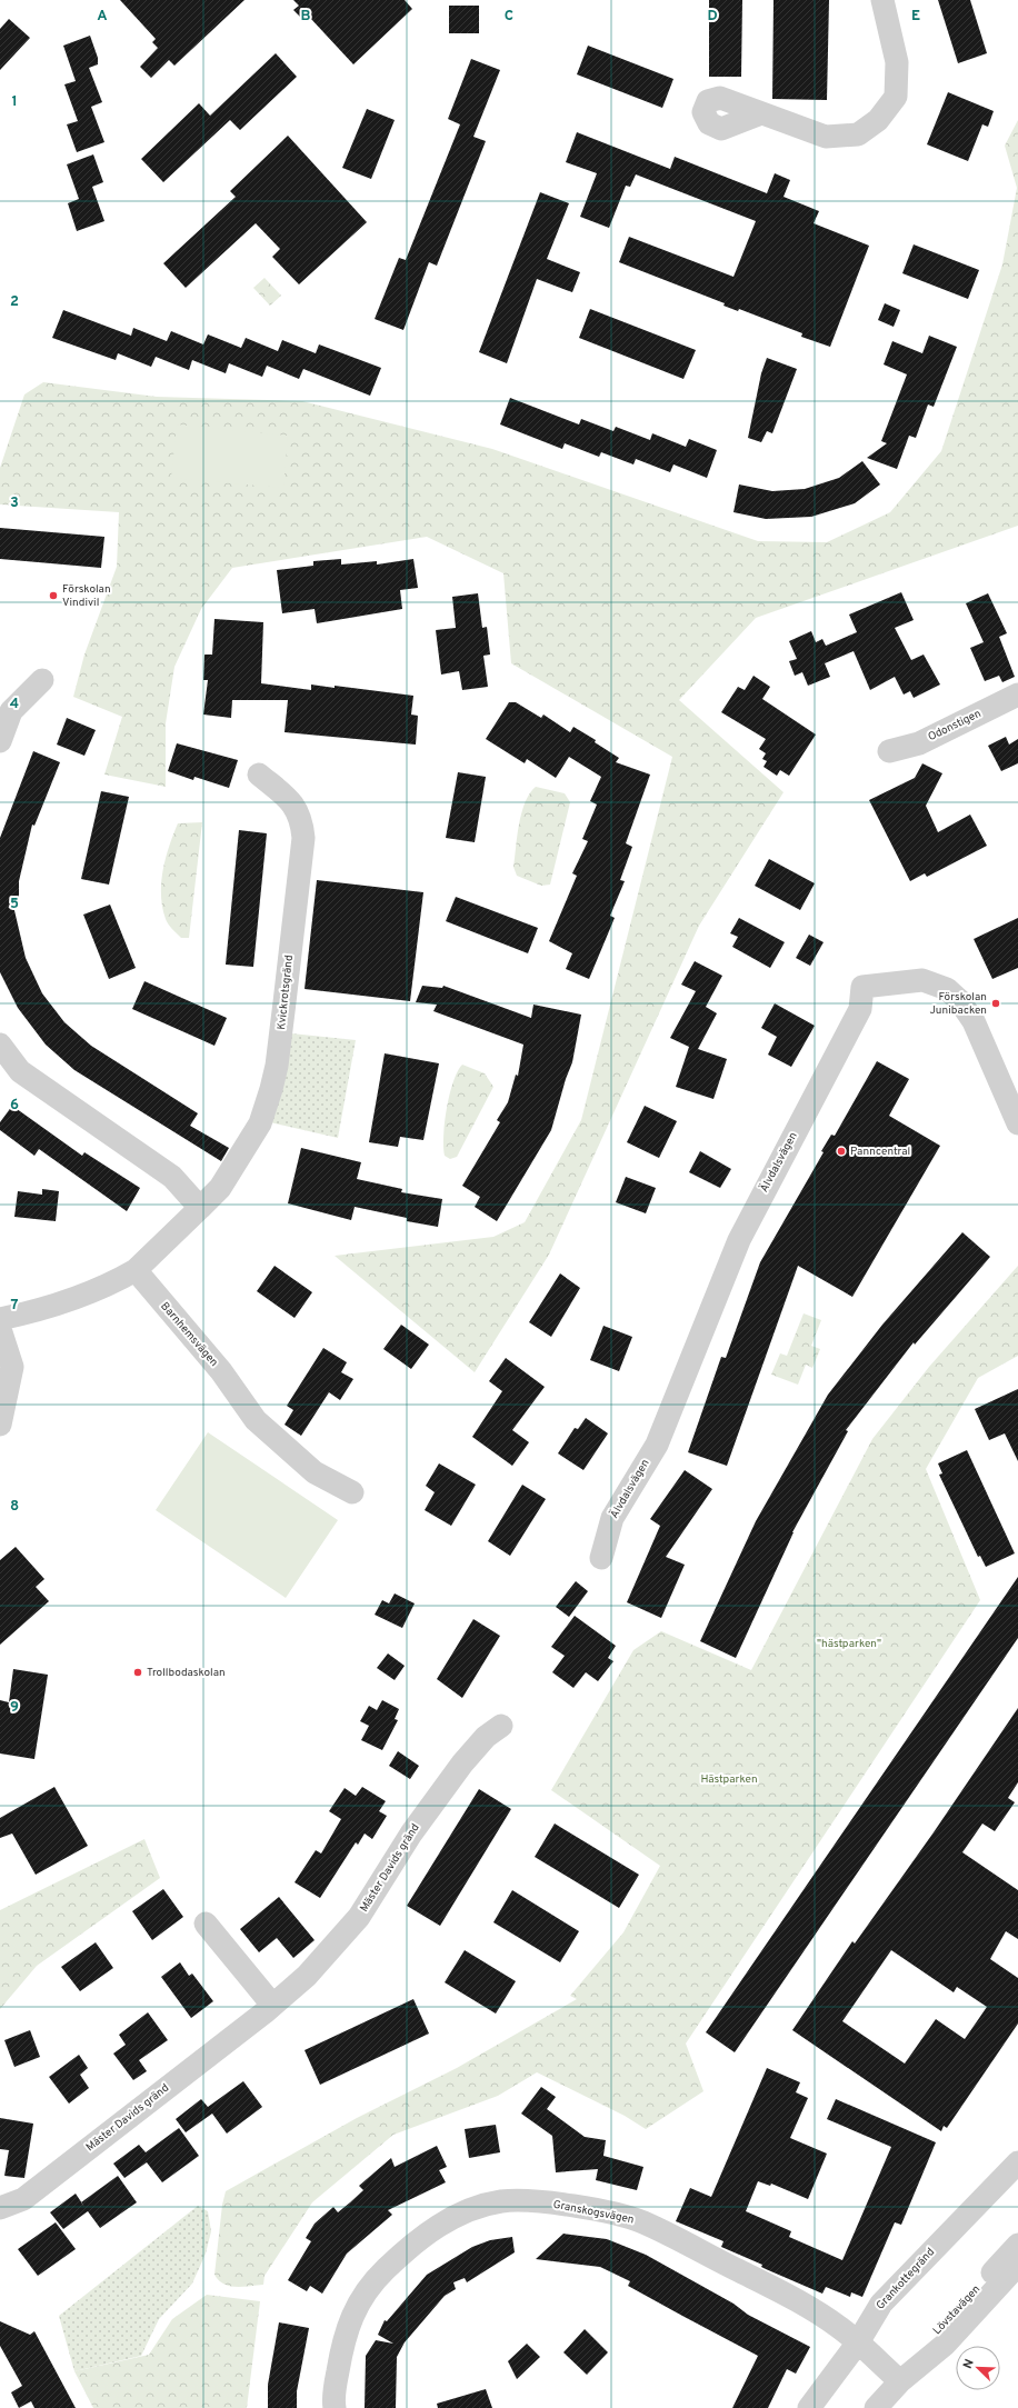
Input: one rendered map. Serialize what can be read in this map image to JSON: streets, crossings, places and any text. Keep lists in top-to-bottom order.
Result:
{
  "streets": {
    "street": [
      "Odonstigen",
      "Kvickrotsgränd",
      "Älvdalsvägen",
      "Barnhemsvägen",
      "Mäster Davids gränd",
      "Granskogsvägen",
      "Grankottegränd",
      "Lövstavägen"
    ]
  },
  "crossings": [
    ["Kvickrotsgränd", "Barnhemsvägen"],
    ["Granskogsvägen", "Grankottegränd"],
    ["Granskogsvägen", "Lövstavägen"]
  ],
  "parks": ["\"hästparken\"", "Hästparken"],
  "places": [
    "Förskolan Vindivil",
    "Förskolan Junibacken",
    "Panncentral",
    "Trollbodaskolan"
  ],
  "north": "top left",
  "grid": {
    "columns": [
      "A",
      "B",
      "C",
      "D",
      "E"
    ],
    "rows": [
      "1",
      "2",
      "3",
      "4",
      "5",
      "6",
      "7",
      "8",
      "9"
    ]
  }
}
